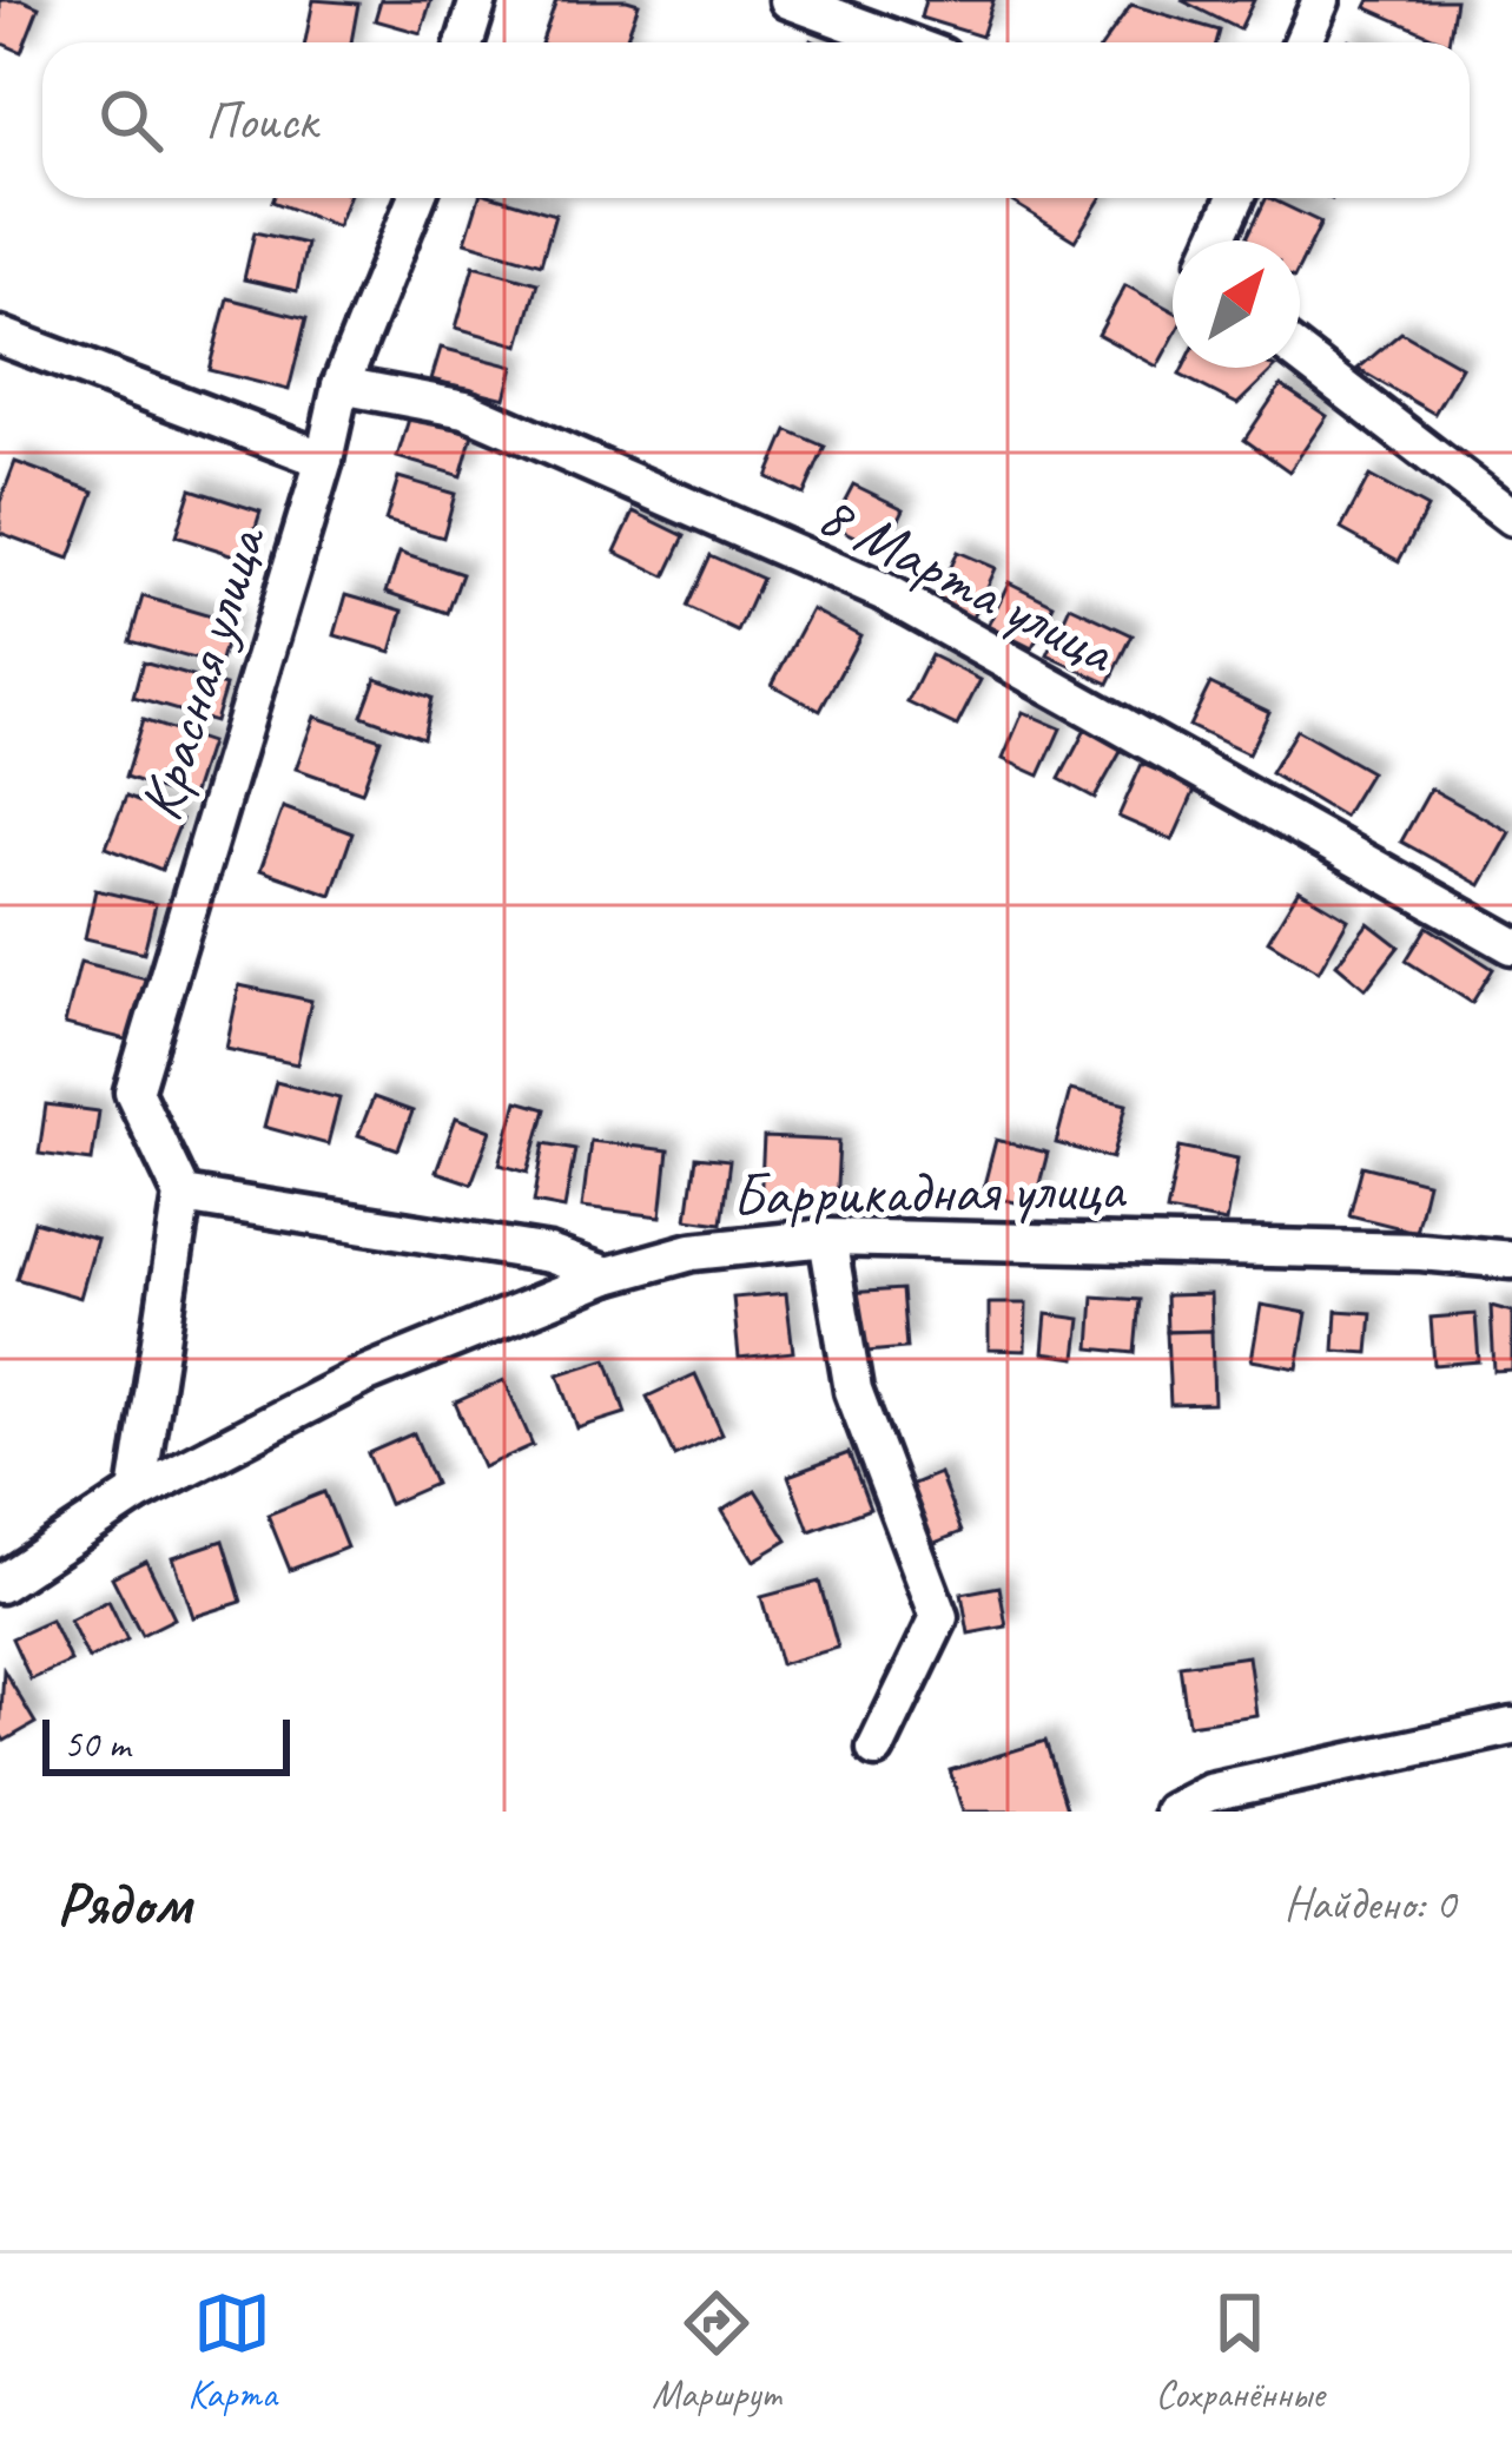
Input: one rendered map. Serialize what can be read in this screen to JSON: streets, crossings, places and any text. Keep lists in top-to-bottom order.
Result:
{
  "streets": {
    "street": ["8 Марта улица", "Красная улица", "Баррикадная улица"]
  },
  "crossings": [
    ["8 Марта улица", "Красная улица"]
  ],
  "scale_bar": "50 m",
  "north": "top right",
  "page": {
    "search": "Поиск",
    "scale": "50 m",
    "heading": ["Рядом", "Найдено: 0"],
    "nav": ["Карта", "Маршрут", "Сохранённые"]
  }
}
